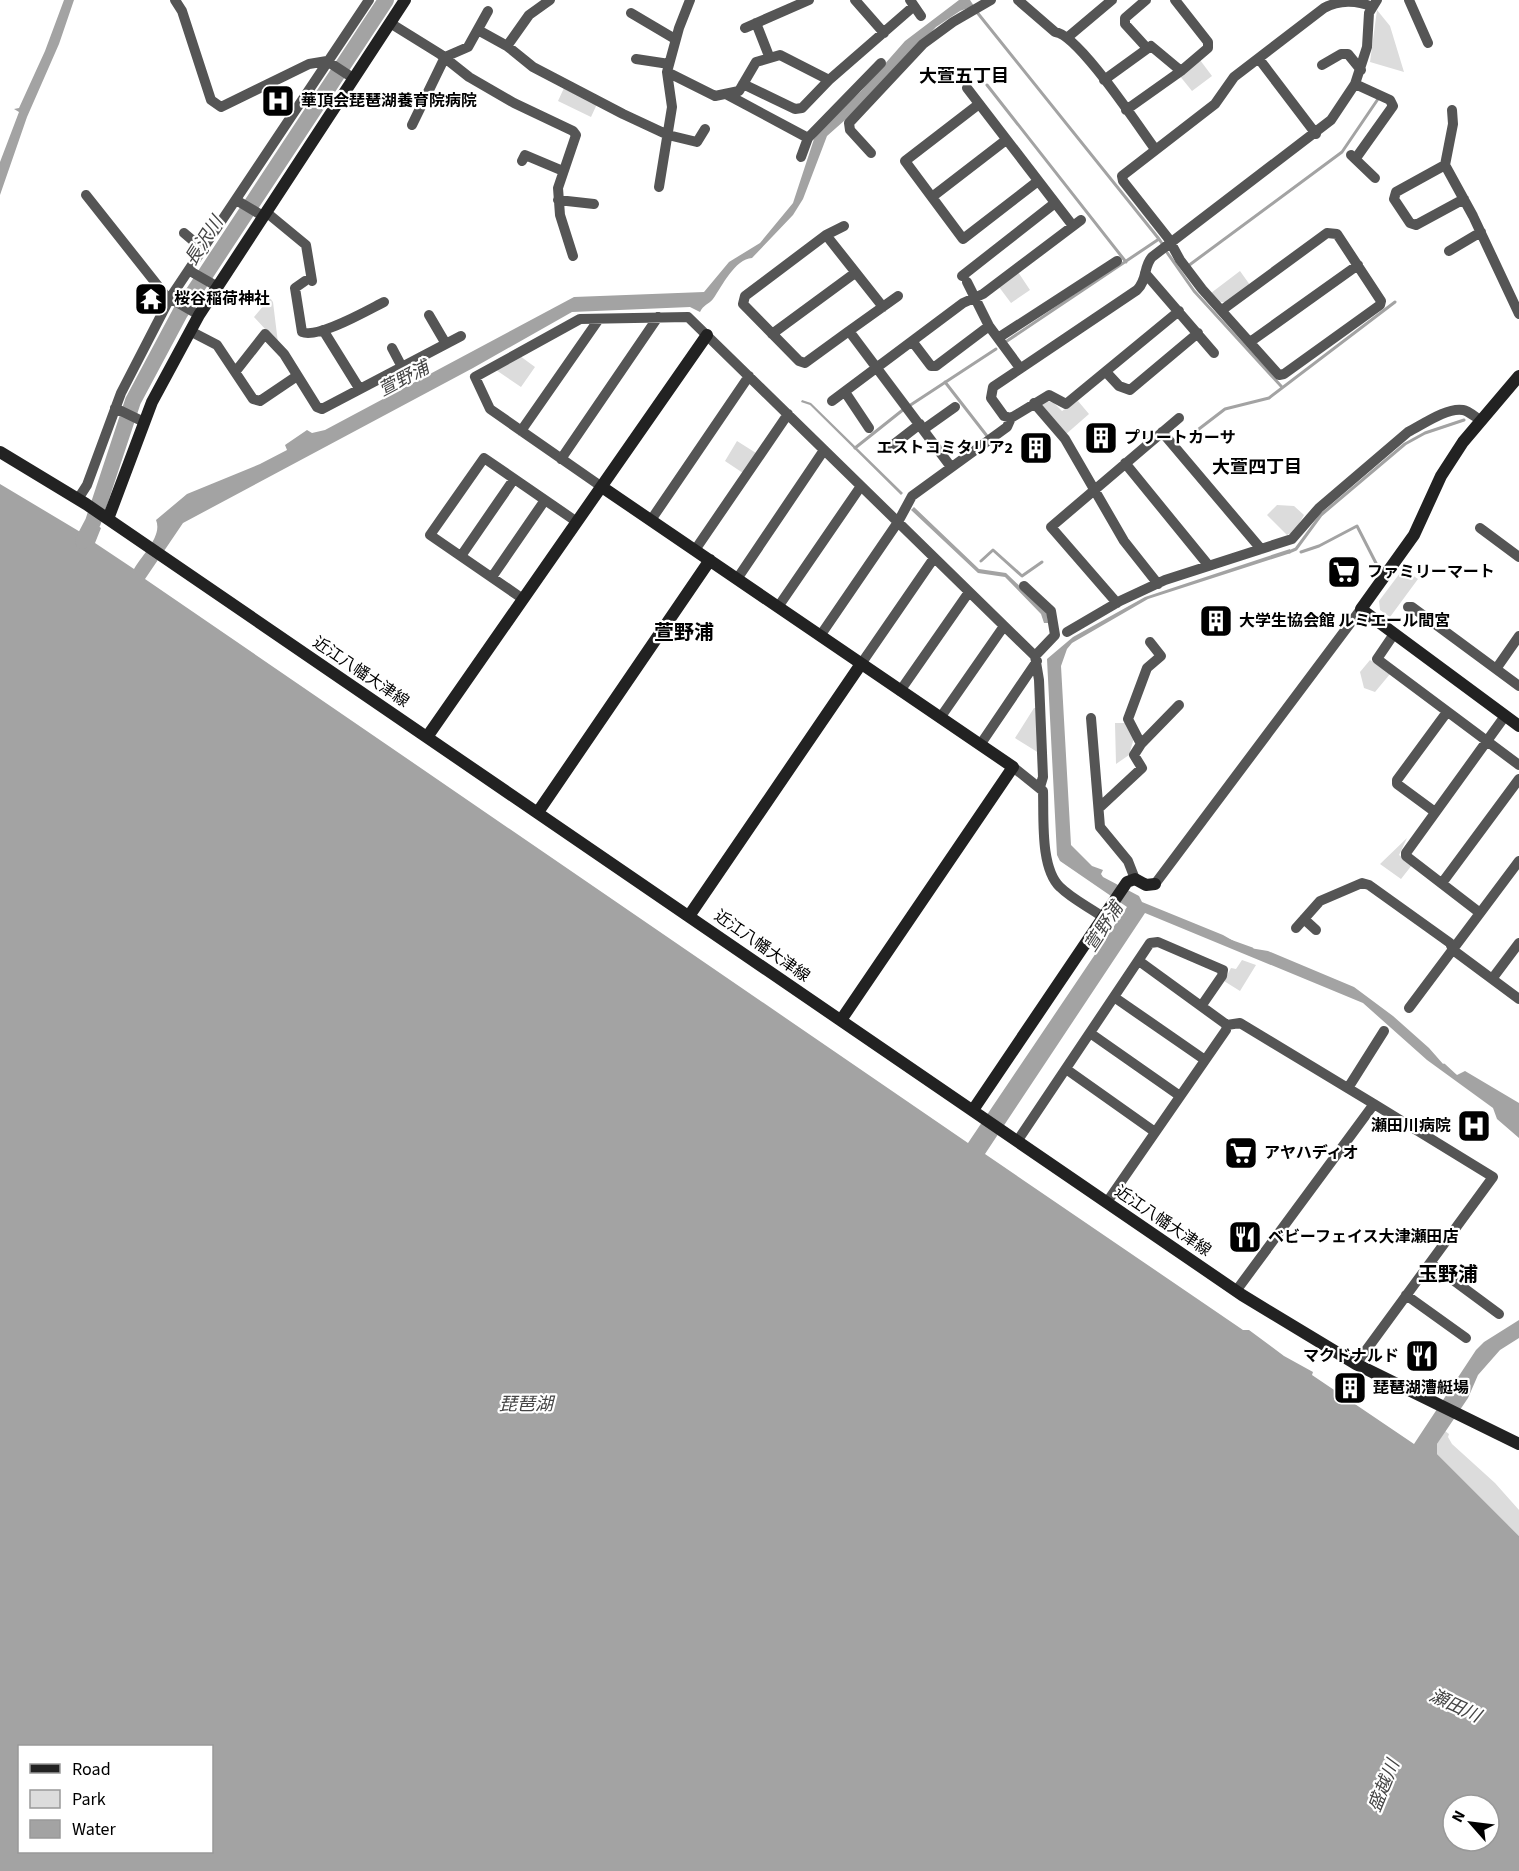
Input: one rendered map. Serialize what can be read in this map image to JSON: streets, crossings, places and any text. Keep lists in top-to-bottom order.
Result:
{
  "streets": {
    "street": ["近江八幡大津線"]
  },
  "districts": [
    "大萱五丁目",
    "大萱四丁目",
    "萱野浦",
    "玉野浦"
  ],
  "water": [
    "長沢川",
    "萱野浦",
    "琵琶湖",
    "瀬田川",
    "盛越川"
  ],
  "places": {
    "hospital": ["華頂会琵琶湖養育院病院", "瀬田川病院"],
    "temple": ["桜谷稲荷神社"],
    "building": [
      "プリートカーサ",
      "エストコミタリア2",
      "大学生協会館 ルミエール間宮",
      "琵琶湖漕艇場"
    ],
    "supermarket": ["ファミリーマート", "アヤハディオ"],
    "restaurant": ["ベビーフェイス大津瀬田店", "マクドナルド"]
  },
  "legend": ["Road", "Park", "Water"],
  "north": "top left"
}
